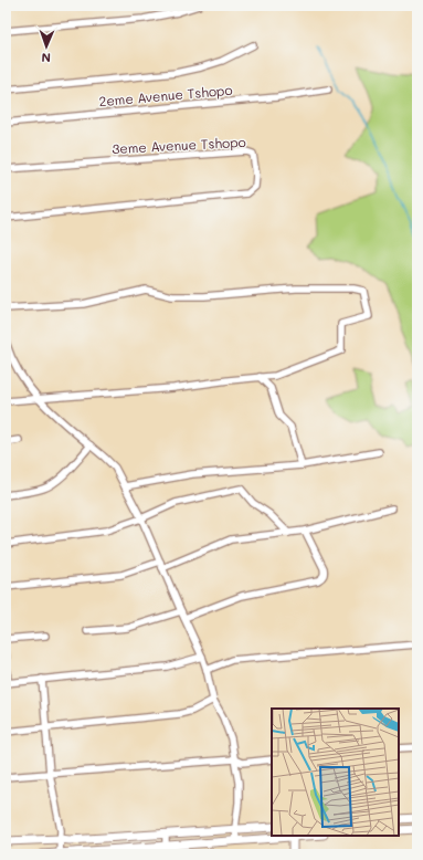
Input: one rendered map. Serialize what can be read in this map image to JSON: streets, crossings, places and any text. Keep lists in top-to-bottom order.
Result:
{
  "streets": {
    "street": ["2eme Avenue Tshopo", "3eme Avenue Tshopo"]
  },
  "north": "bottom"
}
